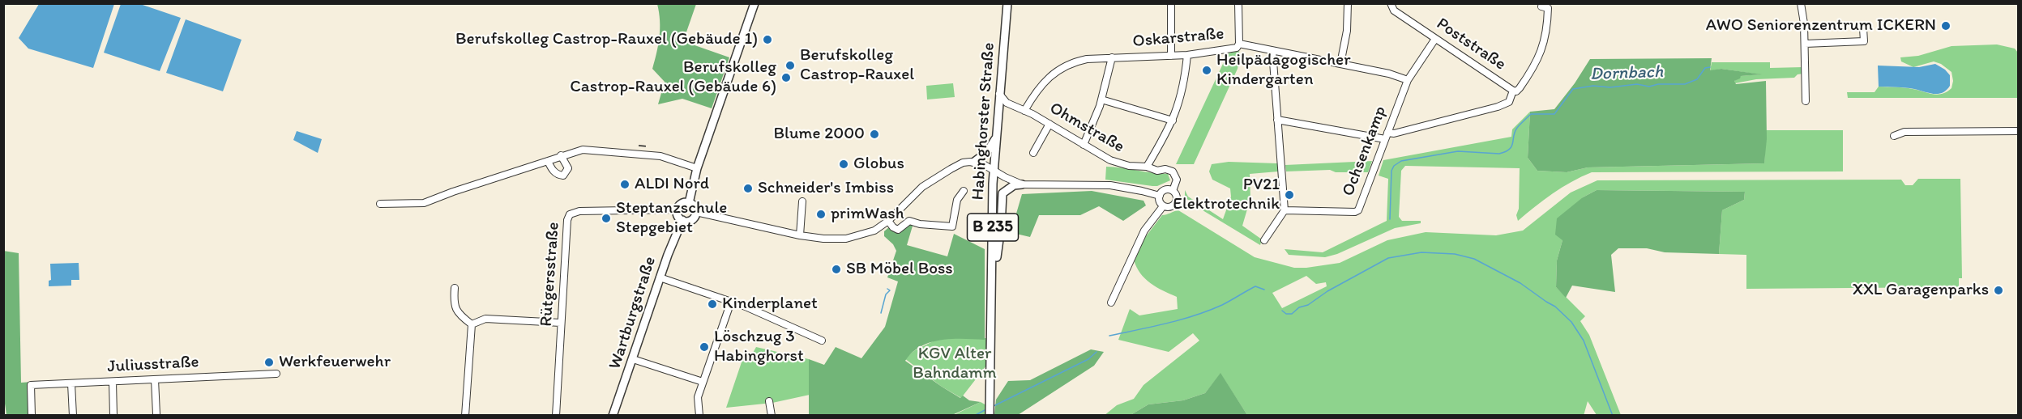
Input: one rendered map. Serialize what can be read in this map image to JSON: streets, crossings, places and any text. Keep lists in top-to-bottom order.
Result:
{
  "streets": {
    "main road": ["Habinghorster Straße", "B 235", "Wartburgstraße"],
    "street": [
      "Oskarstraße",
      "Poststraße",
      "Ohmstraße",
      "Ochsenkamp",
      "Rütgersstraße",
      "Juliusstraße"
    ]
  },
  "crossings": [
    ["Oskarstraße", "Ohmstraße"],
    ["Oskarstraße", "Ochsenkamp"],
    ["Poststraße", "Ochsenkamp"],
    ["Habinghorster Straße", "Ohmstraße"],
    ["Rütgersstraße", "Wartburgstraße"]
  ],
  "water": ["Dornbach"],
  "parks": ["KGV Alter Bahndamm"],
  "places": [
    "AWO Seniorenzentrum ICKERN",
    "Berufskolleg Castrop-Rauxel (Gebäude 1)",
    "Berufskolleg Castrop-Rauxel",
    "Heilpädagogischer Kindergarten",
    "Berufskolleg Castrop-Rauxel (Gebäude 6)",
    "Blume 2000",
    "Globus",
    "ALDI Nord",
    "Schneider's Imbiss",
    "PV21 Elektrotechnik",
    "primWash",
    "Steptanzschule Stepgebiet",
    "SB Möbel Boss",
    "XXL Garagenparks",
    "Kinderplanet",
    "Löschzug 3 Habinghorst",
    "Werkfeuerwehr"
  ]
}
